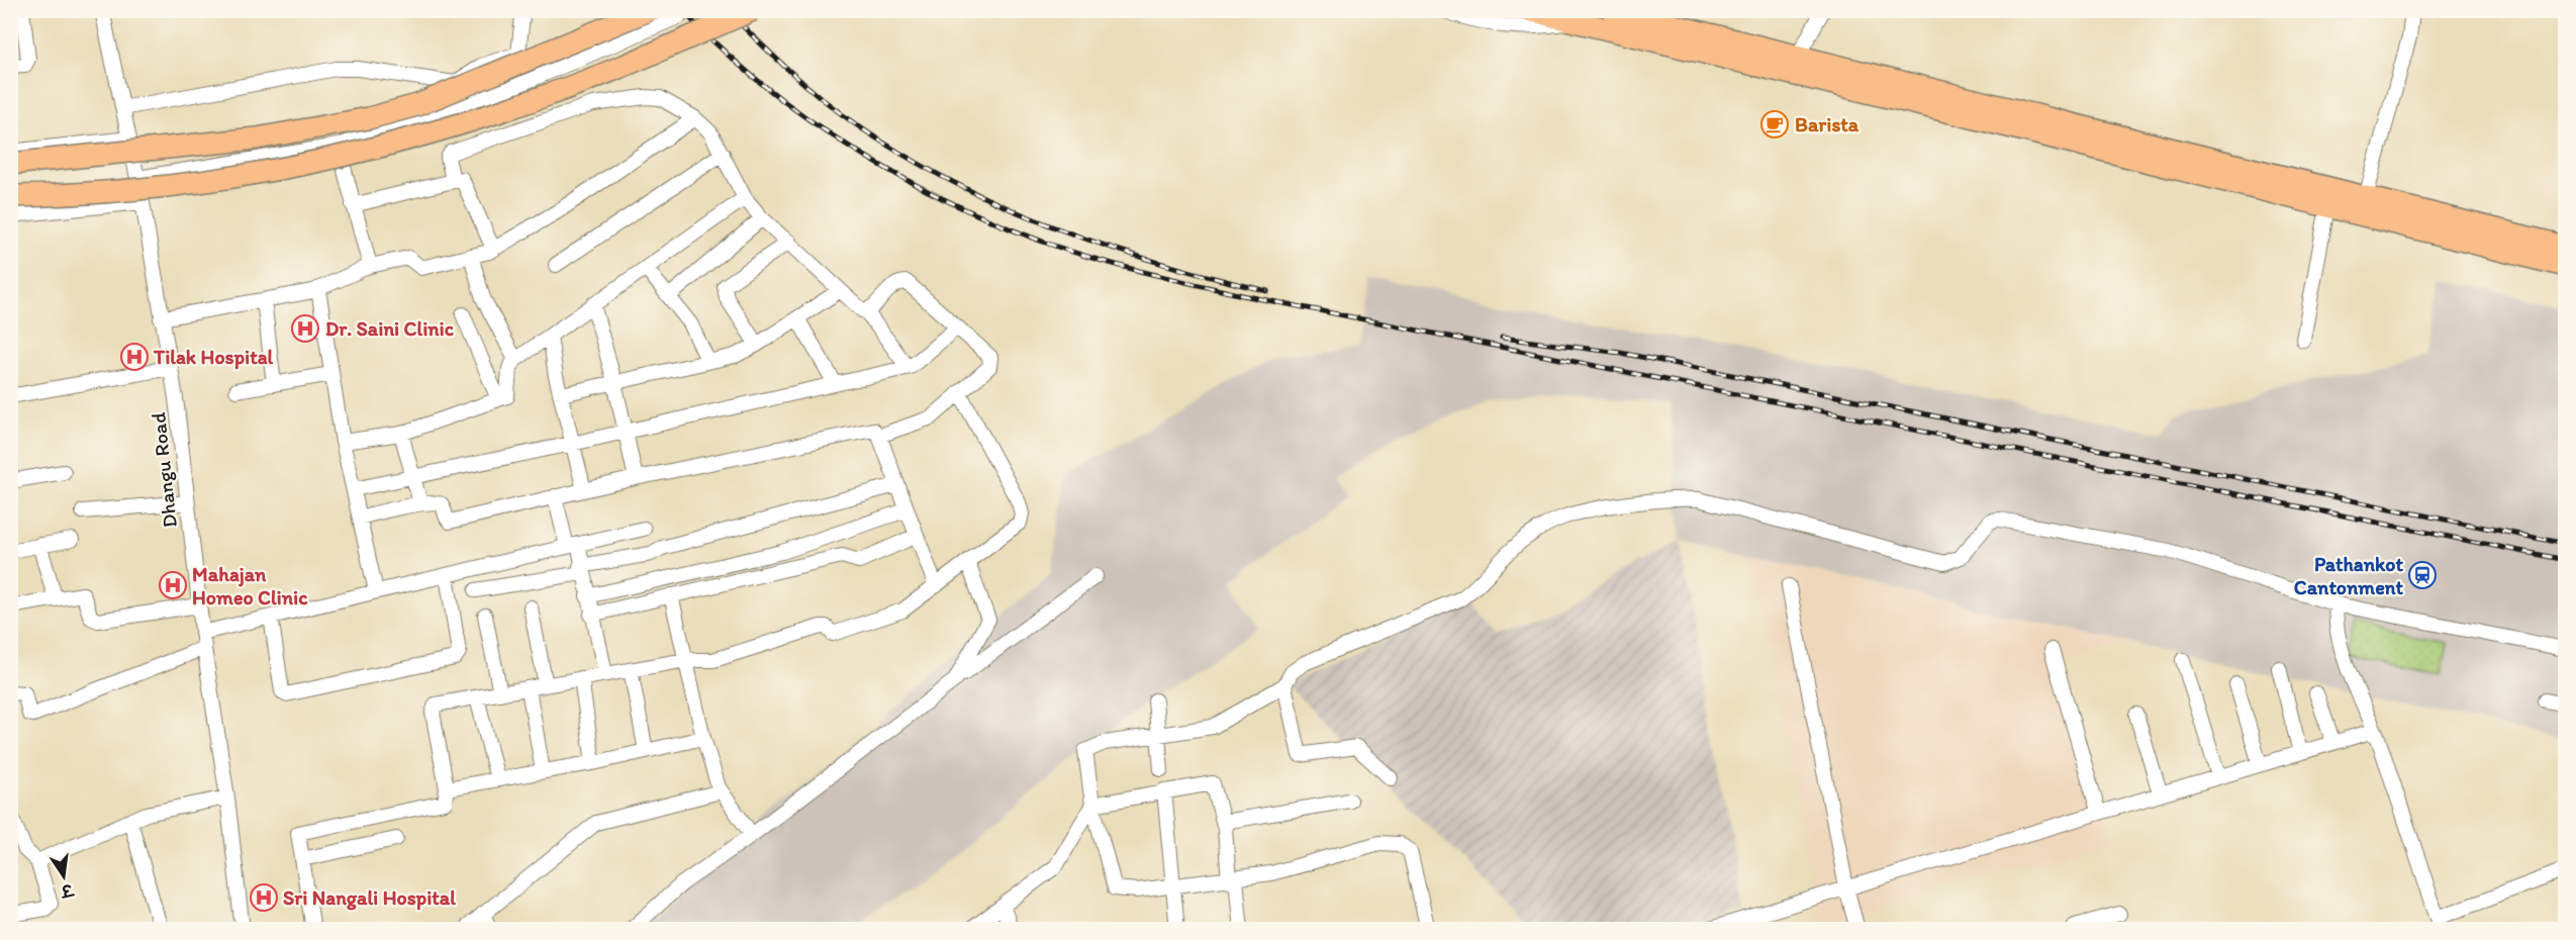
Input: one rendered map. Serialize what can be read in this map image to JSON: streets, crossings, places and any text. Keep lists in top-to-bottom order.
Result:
{
  "streets": {
    "street": ["Dhangu Road"]
  },
  "places": {
    "cafe": ["Barista"],
    "hospital": [
      "Dr. Saini Clinic",
      "Tilak Hospital",
      "Mahajan Homeo Clinic",
      "Sri Nangali Hospital"
    ],
    "station": ["Pathankot Cantonment"]
  },
  "north": "bottom"
}
